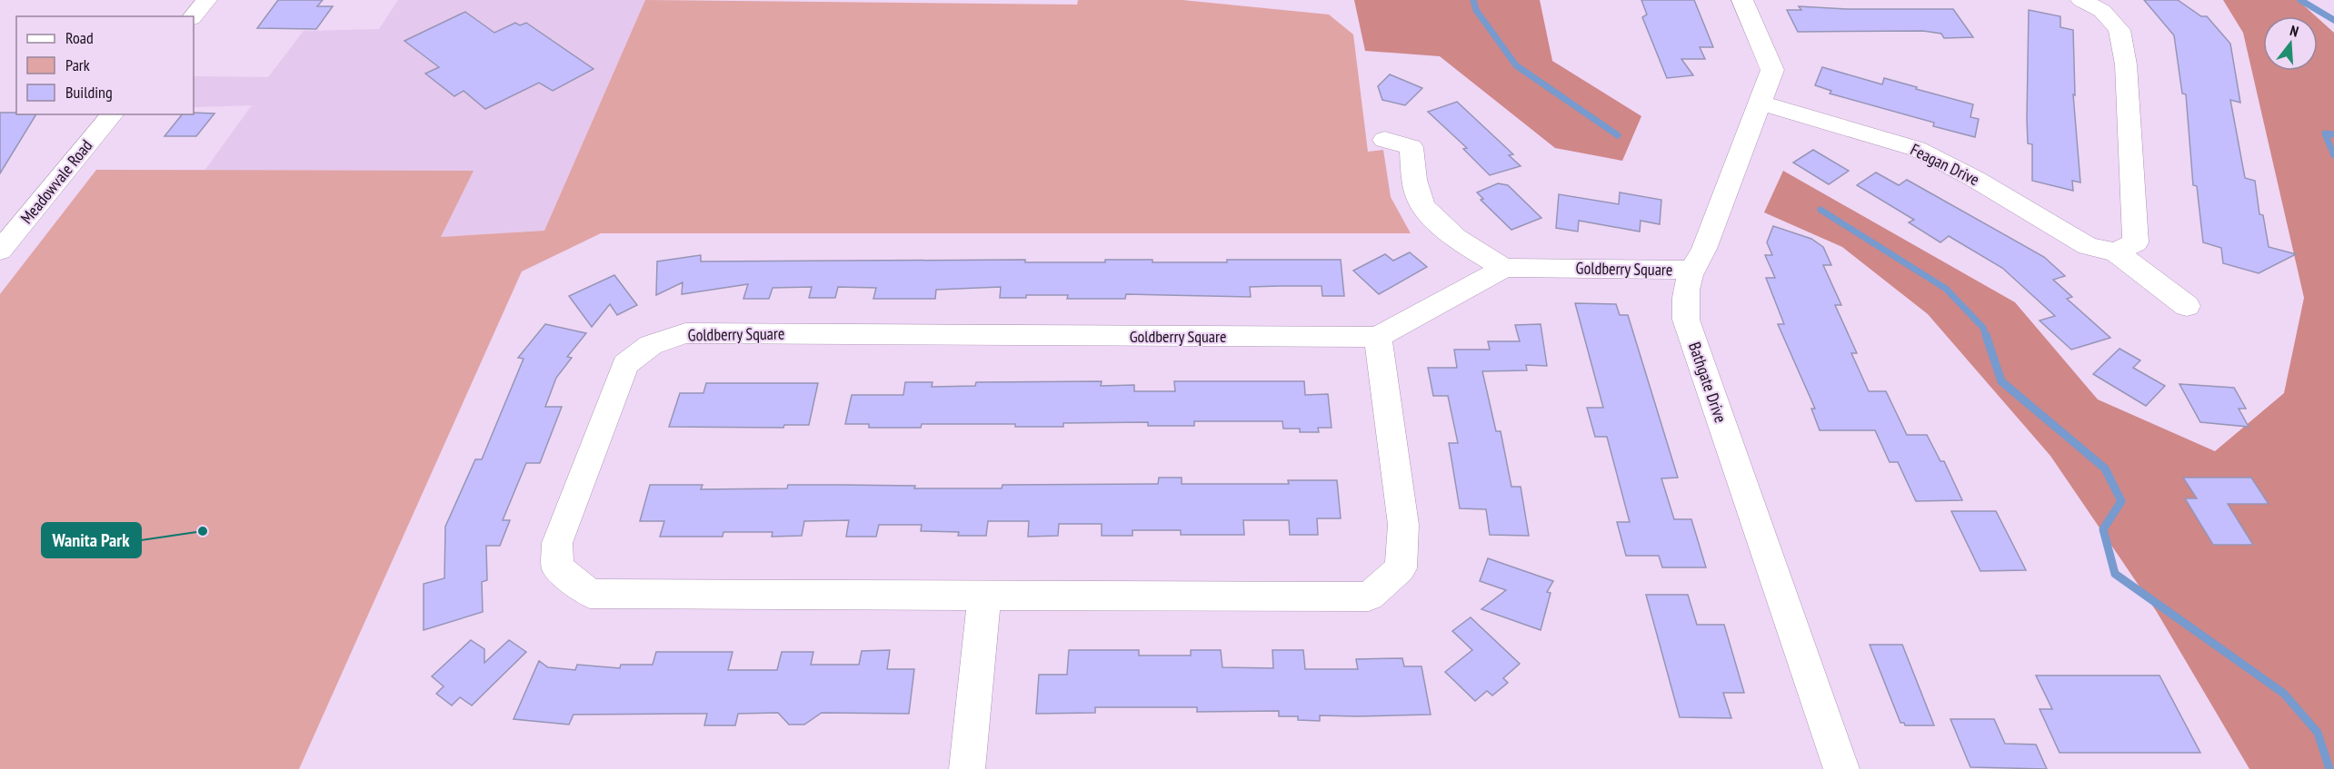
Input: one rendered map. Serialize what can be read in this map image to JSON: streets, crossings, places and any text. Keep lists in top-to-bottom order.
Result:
{
  "streets": {
    "street": [
      "Feagan Drive",
      "Meadowvale Road",
      "Goldberry Square",
      "Bathgate Drive"
    ]
  },
  "crossings": [
    ["Feagan Drive", "Bathgate Drive"],
    ["Goldberry Square", "Bathgate Drive"]
  ],
  "places": ["Wanita Park"],
  "legend": ["Road", "Park", "Building"],
  "north": "top"
}
